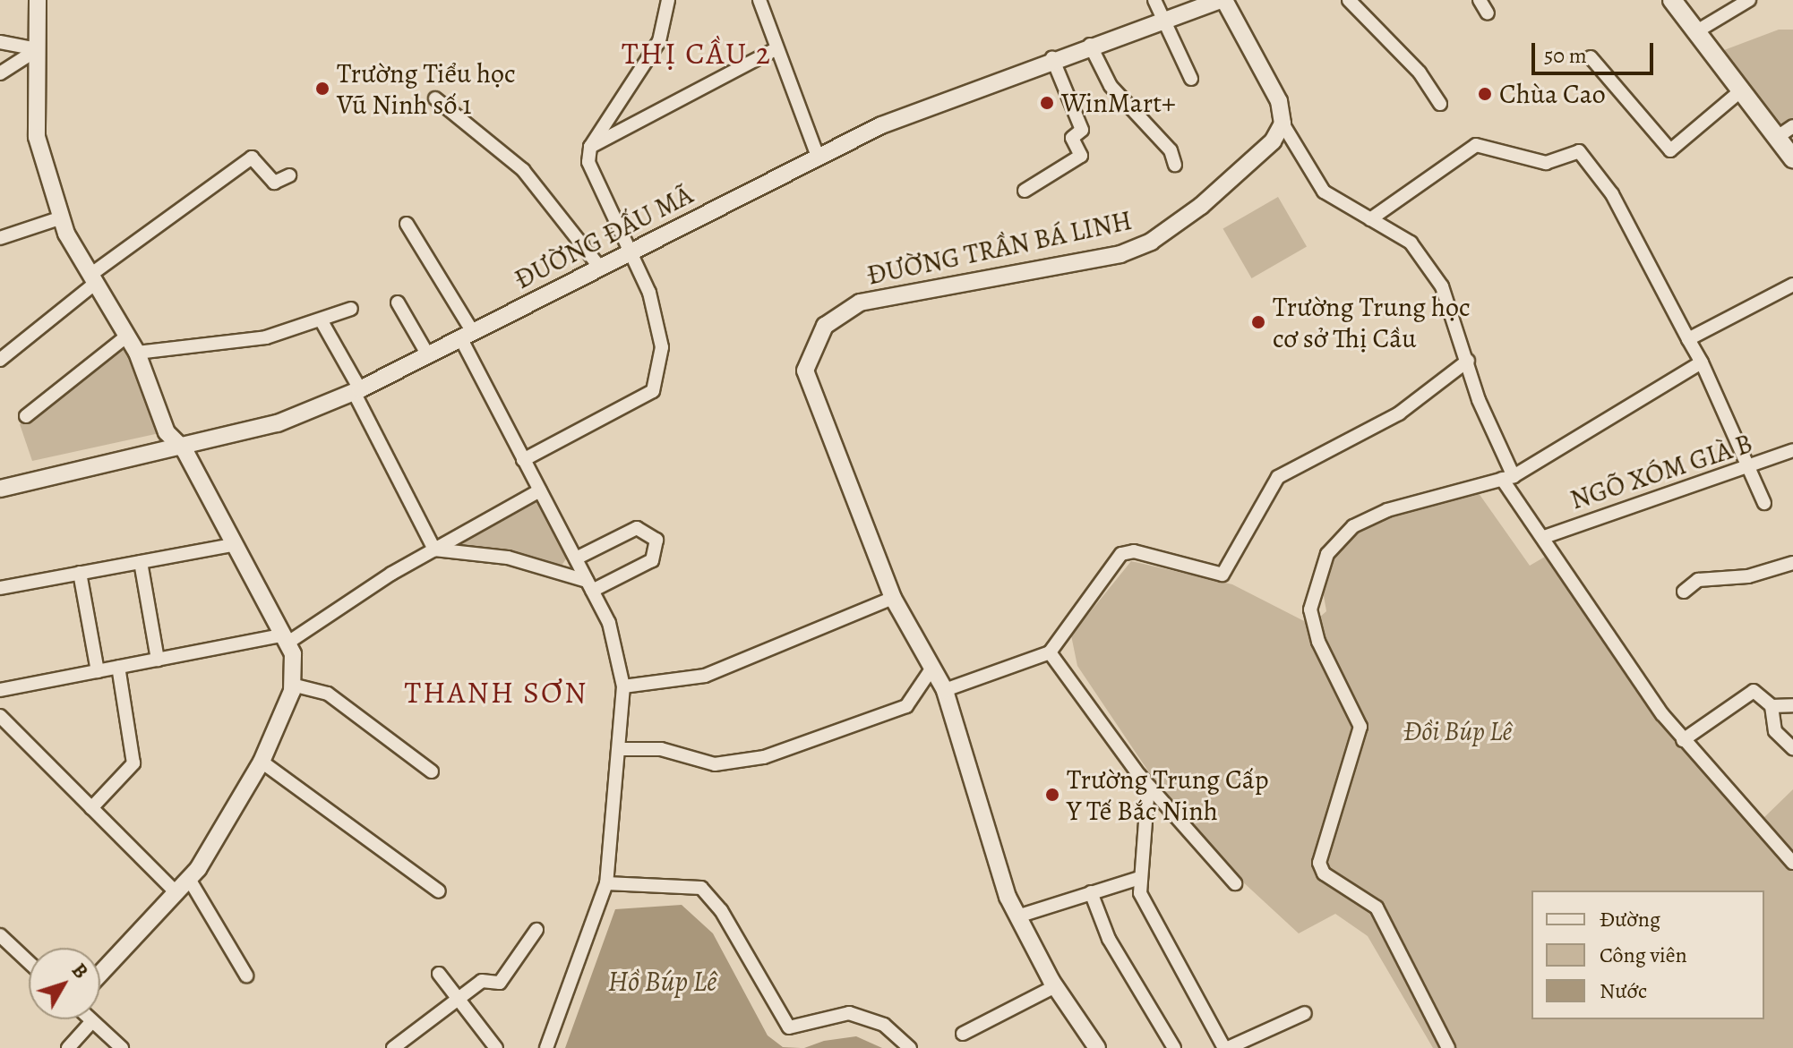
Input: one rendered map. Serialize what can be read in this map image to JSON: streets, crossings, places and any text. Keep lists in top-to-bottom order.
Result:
{
  "streets": {
    "street": ["ĐƯỜNG ĐẤU MÃ", "ĐƯỜNG TRẦN BÁ LINH", "NGÕ XÓM GIÀ B"]
  },
  "districts": ["THỊ CẦU 2", "THANH SƠN"],
  "water": ["Hồ Búp Lê"],
  "parks": ["Đồi Búp Lê"],
  "places": [
    "Trường Tiểu học Vũ Ninh số 1",
    "Chùa Cao",
    "WinMart+",
    "Trường Trung học cơ sở Thị Cầu",
    "Trường Trung Cấp Y Tế Bắc Ninh"
  ],
  "legend": ["Đường", "Công viên", "Nước"],
  "scale_bar": "50 m",
  "north": "top right"
}
